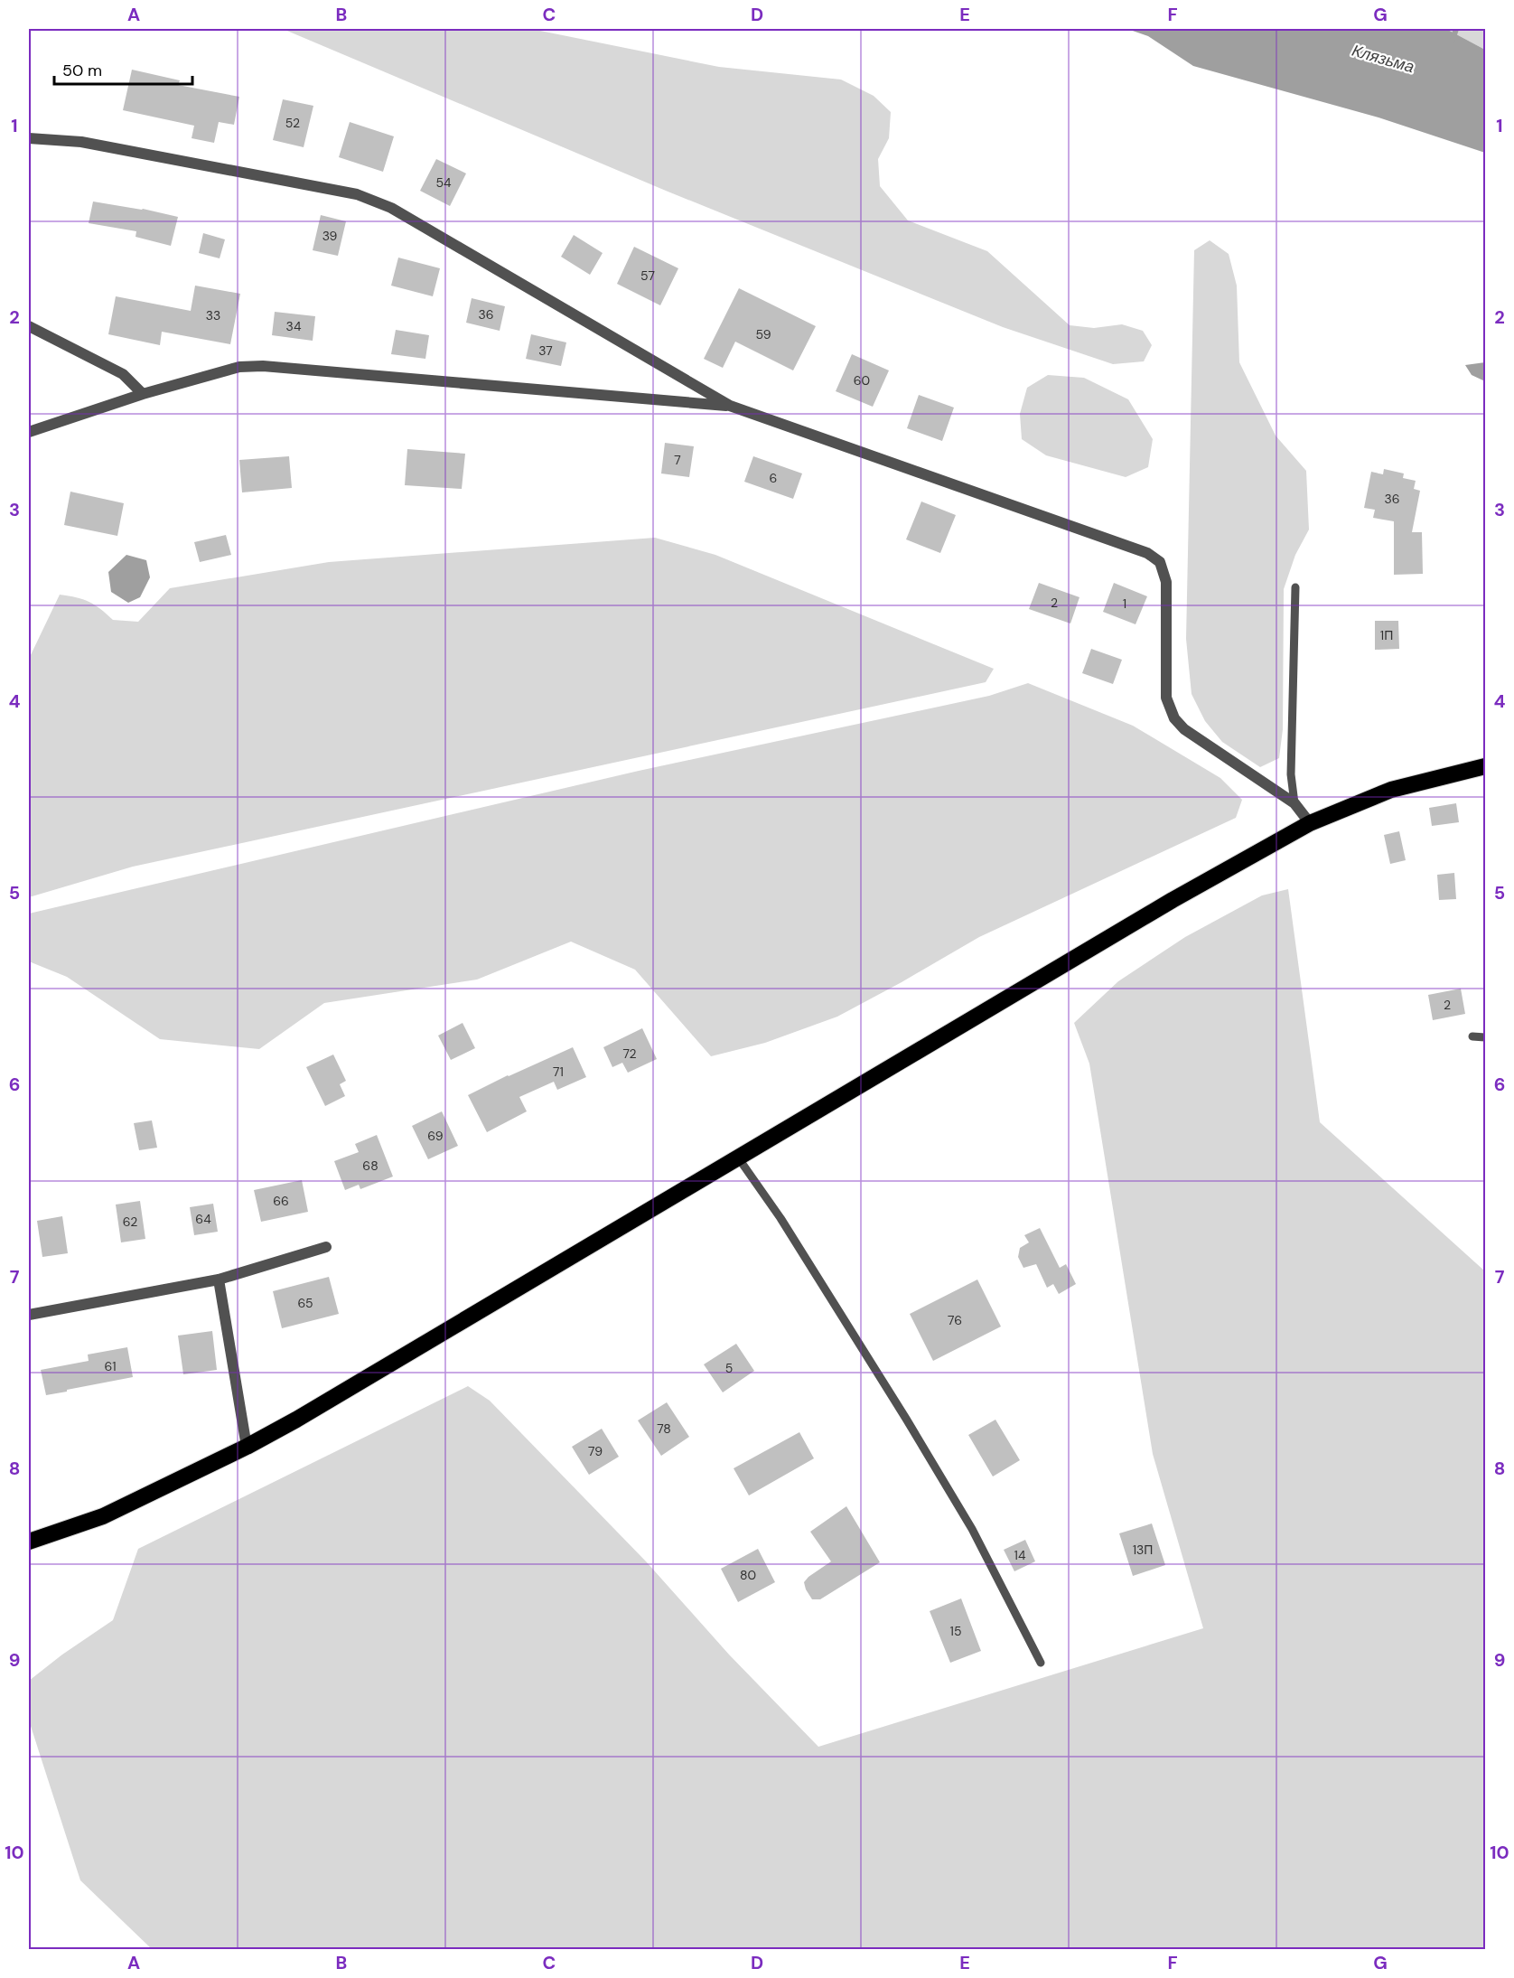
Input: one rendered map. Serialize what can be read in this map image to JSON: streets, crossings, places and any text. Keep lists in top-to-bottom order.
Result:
{
  "water": ["Клязьма"],
  "house_numbers": [
    "52",
    "54",
    "39",
    "57",
    "36",
    "33",
    "34",
    "59",
    "37",
    "60",
    "7",
    "6",
    "36",
    "2",
    "1",
    "1П",
    "2",
    "72",
    "71",
    "69",
    "68",
    "66",
    "64",
    "62",
    "65",
    "76",
    "61",
    "5",
    "78",
    "79",
    "13П",
    "14",
    "80",
    "15"
  ],
  "scale_bar": "50 m",
  "grid": {
    "columns": [
      "A",
      "B",
      "C",
      "D",
      "E",
      "F",
      "G"
    ],
    "rows": [
      "1",
      "2",
      "3",
      "4",
      "5",
      "6",
      "7",
      "8",
      "9",
      "10"
    ]
  }
}
